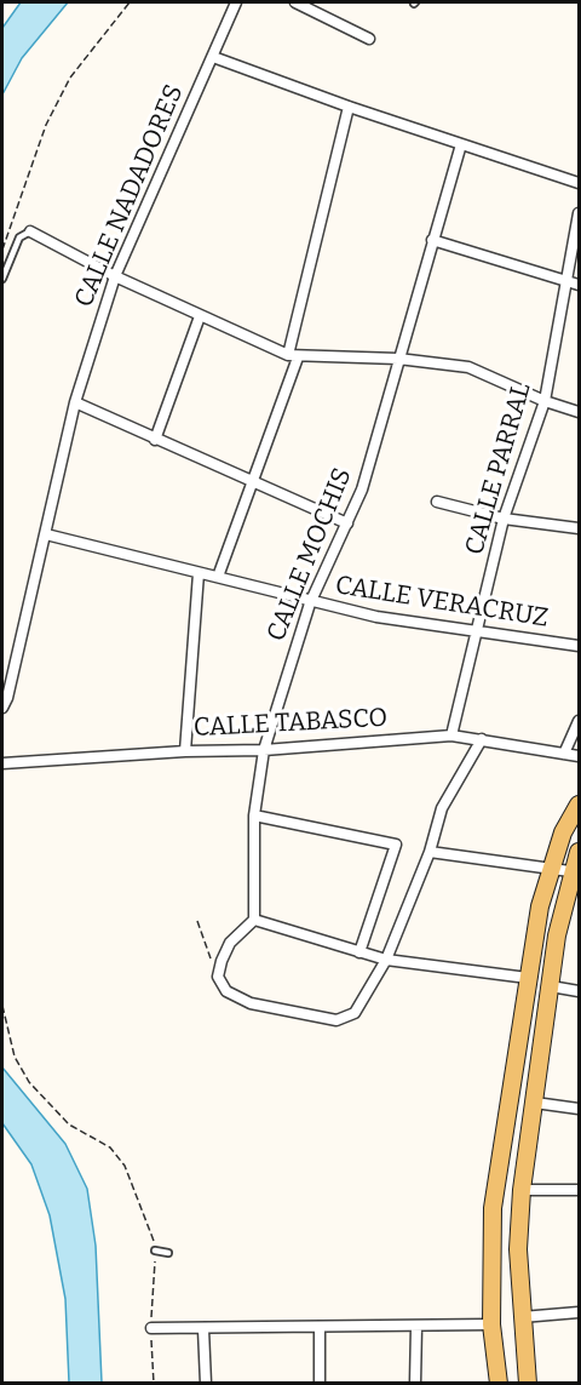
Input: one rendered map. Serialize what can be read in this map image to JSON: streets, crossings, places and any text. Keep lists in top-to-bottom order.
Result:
{
  "streets": {
    "street": [
      "CALLE NADADORES",
      "CALLE PARRAL",
      "CALLE MOCHIS",
      "CALLE VERACRUZ",
      "CALLE TABASCO"
    ]
  },
  "crossings": [
    ["CALLE NADADORES", "CALLE VERACRUZ"],
    ["CALLE PARRAL", "CALLE VERACRUZ"],
    ["CALLE PARRAL", "CALLE TABASCO"],
    ["CALLE MOCHIS", "CALLE VERACRUZ"],
    ["CALLE MOCHIS", "CALLE TABASCO"]
  ]
}
